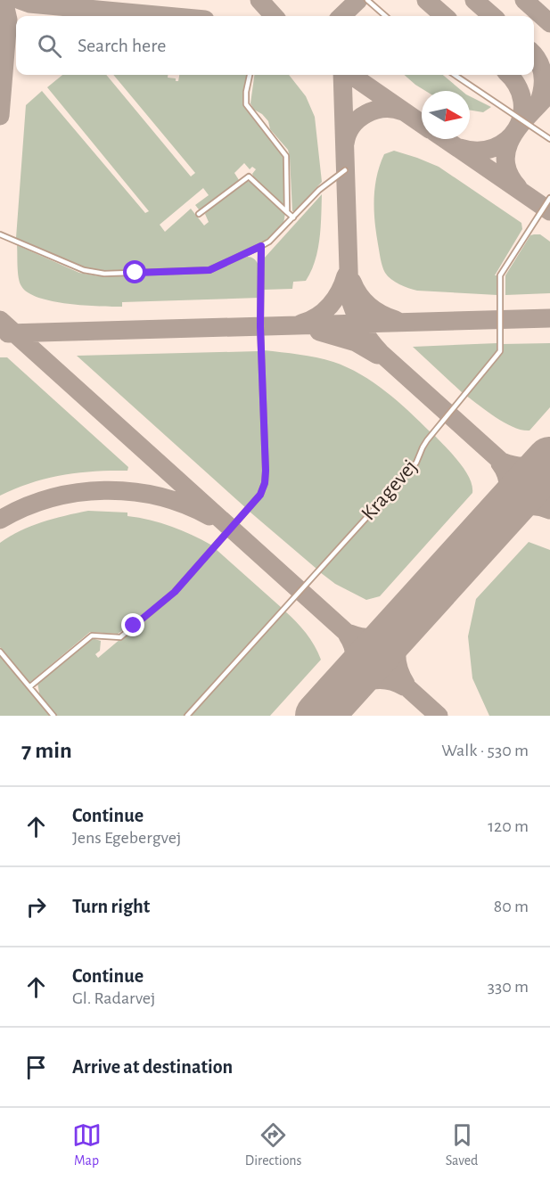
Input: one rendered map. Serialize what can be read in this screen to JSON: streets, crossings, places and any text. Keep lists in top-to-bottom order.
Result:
{
  "streets": {
    "lane": ["Kragevej"]
  },
  "north": "right",
  "page": {
    "search": "Search here",
    "heading": ["7 min", "Walk · 530 m"],
    "list": [
      ["Continue", "Jens Egebergvej", "120 m"],
      ["Turn right", "80 m"],
      ["Continue", "Gl. Radarvej", "330 m"],
      "Arrive at destination"
    ],
    "nav": ["Map", "Directions", "Saved"]
  }
}
